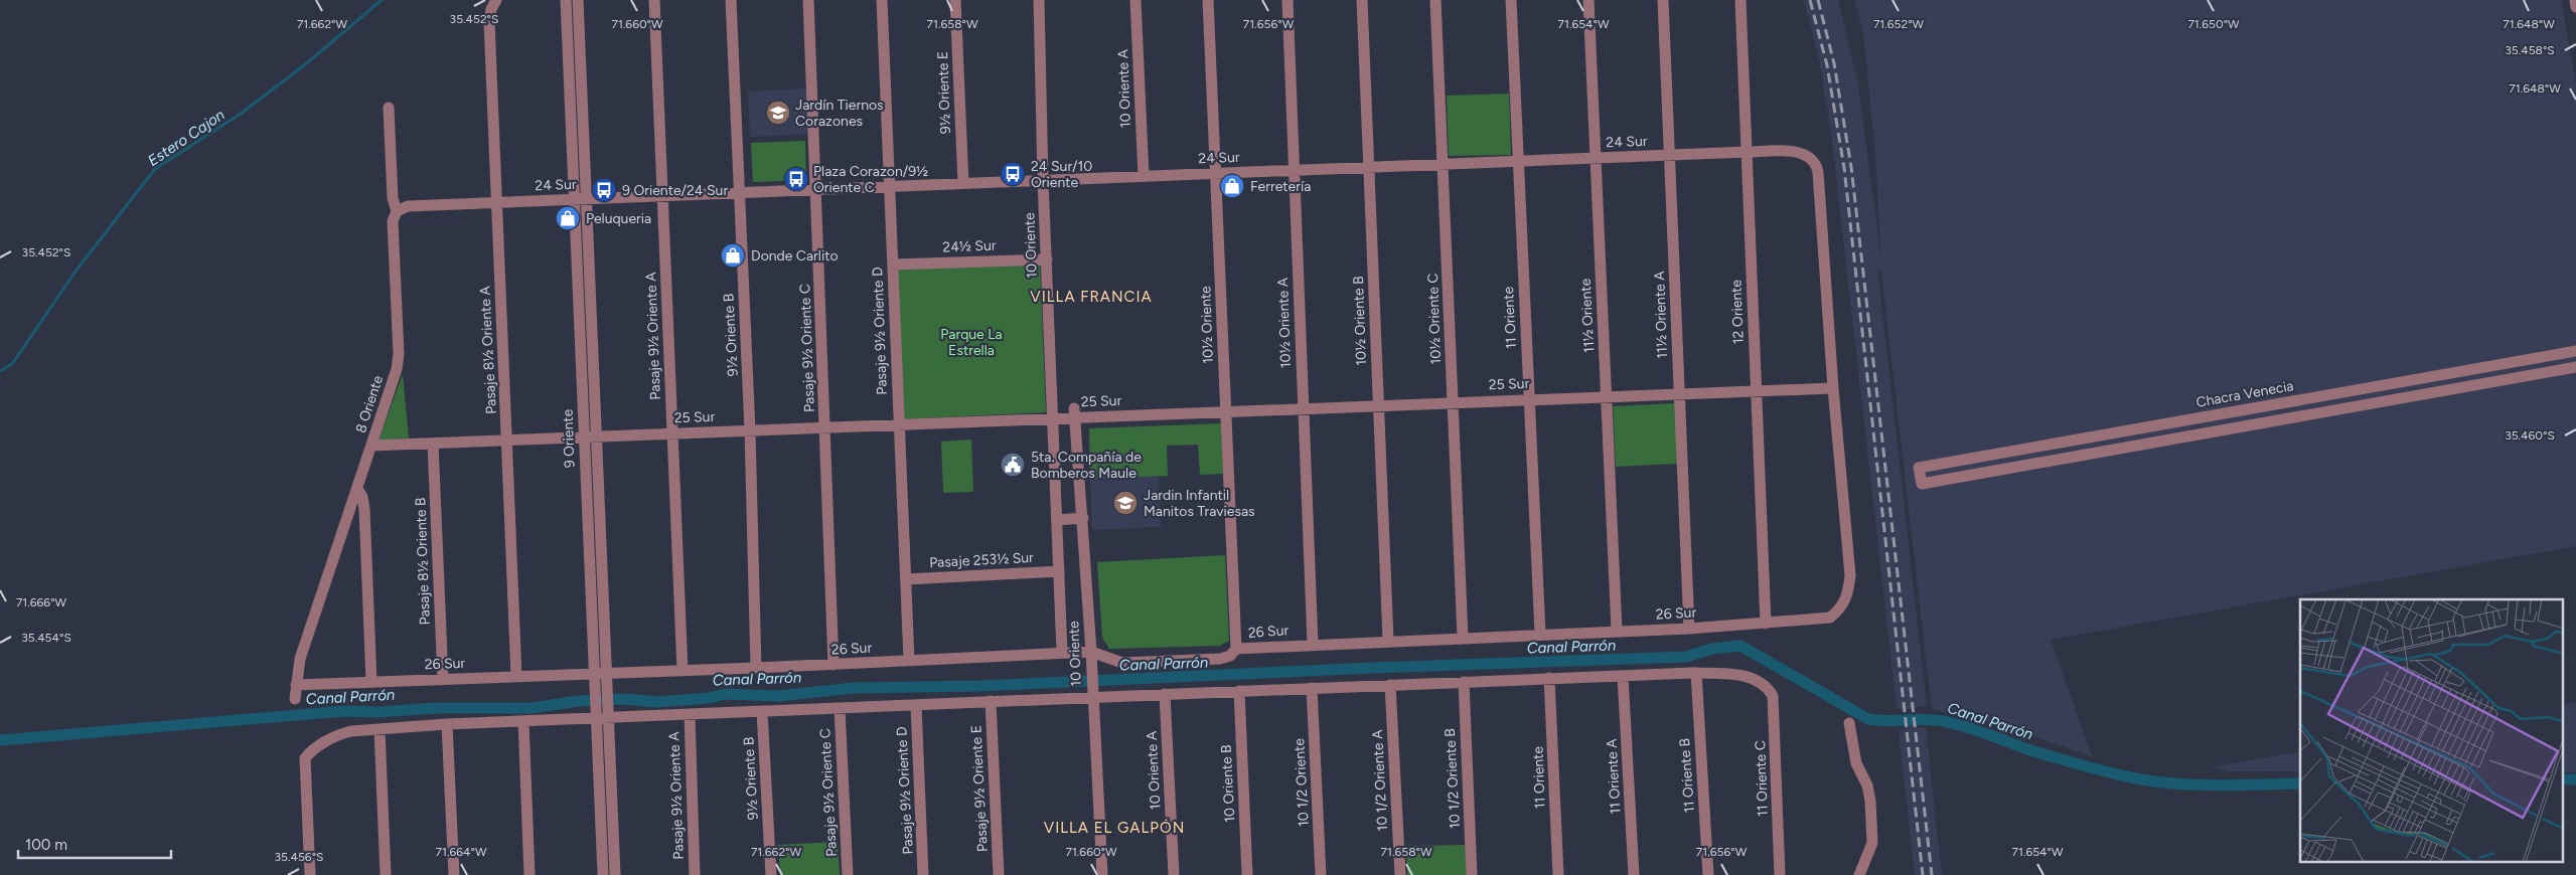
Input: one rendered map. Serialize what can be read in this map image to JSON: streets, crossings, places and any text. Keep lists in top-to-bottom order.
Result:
{
  "streets": {
    "street": [
      "10 Oriente A",
      "9½ Oriente E",
      "24 Sur",
      "10 Oriente",
      "24½ Sur",
      "12 Oriente",
      "11½ Oriente A",
      "11½ Oriente",
      "11 Oriente",
      "10½ Oriente C",
      "10½ Oriente B",
      "10½ Oriente A",
      "10½ Oriente",
      "Pasaje 9½ Oriente D",
      "9½ Oriente B",
      "Pasaje 9½ Oriente A",
      "Pasaje 9½ Oriente C",
      "Pasaje 8½ Oriente A",
      "25 Sur",
      "Chacra Venecia",
      "8 Oriente",
      "9 Oriente",
      "Pasaje 253½ Sur",
      "Pasaje 8½ Oriente B",
      "26 Sur",
      "11 Oriente B",
      "11 Oriente A",
      "10 1/2 Oriente B",
      "11 Oriente C",
      "10 1/2 Oriente A",
      "10 1/2 Oriente",
      "10 Oriente B",
      "Pasaje 9½ Oriente E"
    ]
  },
  "crossings": [
    ["10 Oriente A", "24 Sur"],
    ["9½ Oriente E", "24 Sur"],
    ["24 Sur", "10 Oriente"],
    ["24 Sur", "12 Oriente"],
    ["24 Sur", "11½ Oriente A"],
    ["24 Sur", "11½ Oriente"],
    ["24 Sur", "11 Oriente"],
    ["24 Sur", "10½ Oriente C"],
    ["24 Sur", "10½ Oriente B"],
    ["24 Sur", "10½ Oriente A"],
    ["24 Sur", "10½ Oriente"],
    ["24 Sur", "Pasaje 9½ Oriente D"],
    ["24 Sur", "9½ Oriente B"],
    ["24 Sur", "Pasaje 9½ Oriente A"],
    ["24 Sur", "Pasaje 9½ Oriente C"],
    ["24 Sur", "Pasaje 8½ Oriente A"],
    ["24 Sur", "25 Sur"],
    ["24 Sur", "8 Oriente"],
    ["24 Sur", "9 Oriente"],
    ["24 Sur", "26 Sur"],
    ["10 Oriente", "24½ Sur"],
    ["10 Oriente", "25 Sur"],
    ["10 Oriente", "Pasaje 253½ Sur"],
    ["10 Oriente", "26 Sur"],
    ["24½ Sur", "Pasaje 9½ Oriente D"],
    ["12 Oriente", "25 Sur"],
    ["12 Oriente", "26 Sur"],
    ["11½ Oriente A", "25 Sur"],
    ["11½ Oriente A", "26 Sur"],
    ["11½ Oriente", "25 Sur"],
    ["11½ Oriente", "26 Sur"],
    ["11 Oriente", "25 Sur"],
    ["11 Oriente", "26 Sur"],
    ["10½ Oriente C", "25 Sur"],
    ["10½ Oriente C", "26 Sur"],
    ["10½ Oriente B", "25 Sur"],
    ["10½ Oriente B", "26 Sur"],
    ["10½ Oriente A", "25 Sur"],
    ["10½ Oriente A", "26 Sur"],
    ["10½ Oriente", "25 Sur"],
    ["10½ Oriente", "26 Sur"],
    ["Pasaje 9½ Oriente D", "25 Sur"],
    ["Pasaje 9½ Oriente D", "Pasaje 253½ Sur"],
    ["Pasaje 9½ Oriente D", "26 Sur"],
    ["9½ Oriente B", "25 Sur"],
    ["9½ Oriente B", "26 Sur"],
    ["Pasaje 9½ Oriente A", "25 Sur"],
    ["Pasaje 9½ Oriente A", "26 Sur"],
    ["Pasaje 9½ Oriente C", "25 Sur"],
    ["Pasaje 9½ Oriente C", "26 Sur"],
    ["Pasaje 8½ Oriente A", "25 Sur"],
    ["Pasaje 8½ Oriente A", "26 Sur"],
    ["25 Sur", "8 Oriente"],
    ["25 Sur", "9 Oriente"],
    ["25 Sur", "Pasaje 8½ Oriente B"],
    ["25 Sur", "26 Sur"],
    ["8 Oriente", "26 Sur"],
    ["9 Oriente", "26 Sur"],
    ["Pasaje 8½ Oriente B", "26 Sur"],
    ["11 Oriente B", "11 Oriente C"]
  ],
  "districts": ["VILLA FRANCIA", "VILLA EL GALPÓN"],
  "water": ["Estero Cajon", "Canal Parrón"],
  "parks": ["Parque La Estrella"],
  "places": {
    "school or university": ["Jardín Tiernos Corazones", "Jardin Infantil Manitos Traviesas"],
    "bus stop": ["24 Sur/10 Oriente", "Plaza Corazon/9½ Oriente C", "9 Oriente/24 Sur"],
    "shop": ["Ferretería", "Peluqueria", "Donde Carlito"],
    "public building": ["5ta. Compañía de Bomberos Maule"]
  },
  "scale_bar": "100 m",
  "coordinates": [
    "35.452°S",
    "71.648°W",
    "71.662°W",
    "71.660°W",
    "71.658°W",
    "71.656°W",
    "71.654°W",
    "71.652°W",
    "71.650°W",
    "35.458°S",
    "35.460°S",
    "71.666°W",
    "35.454°S",
    "71.664°W",
    "35.456°S"
  ]
}
